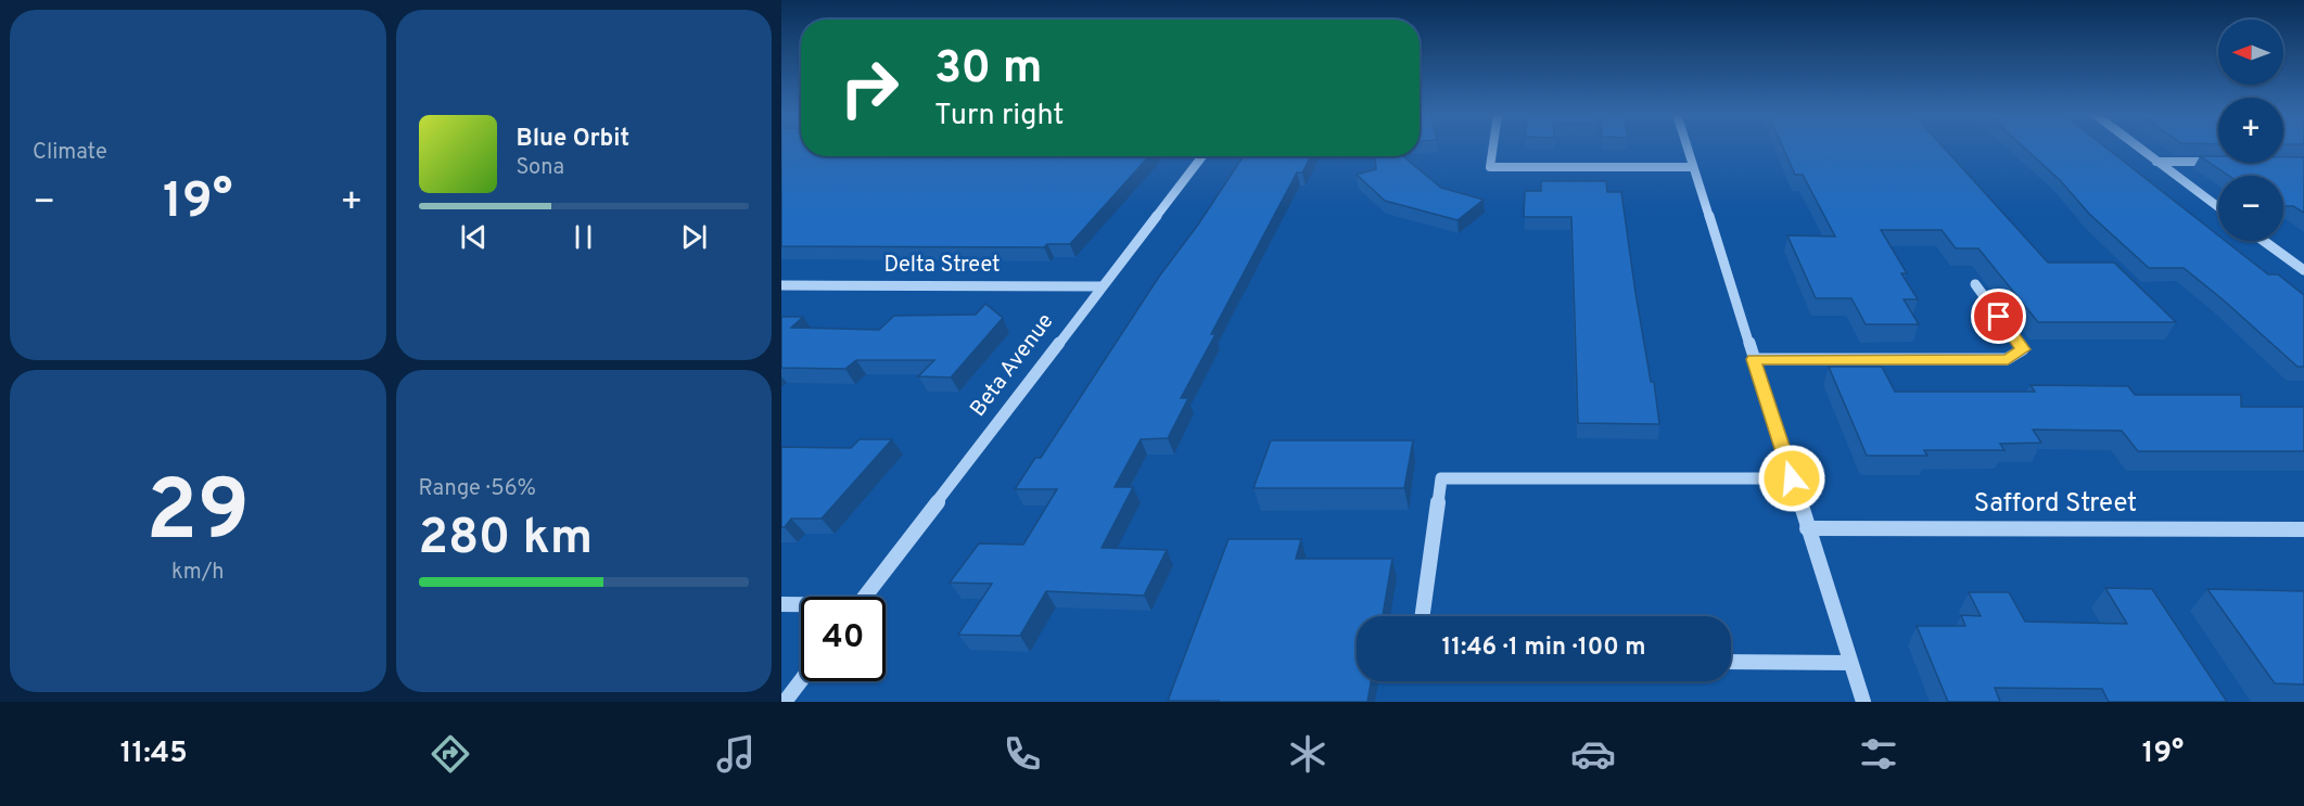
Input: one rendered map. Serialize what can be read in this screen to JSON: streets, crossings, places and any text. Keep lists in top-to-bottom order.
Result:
{
  "streets": {
    "street": ["Delta Street", "Beta Avenue", "Safford Street"]
  },
  "crossings": [
    ["Delta Street", "Beta Avenue"]
  ],
  "north": "left",
  "page": {
    "tile": [
      "Climate",
      ["29", "km/h"],
      ["Range · 56%", "280 km"]
    ],
    "map_buttons": ["+", "−"],
    "turn": ["30 m", "Turn right"],
    "song": ["Blue Orbit", "Sona"],
    "heat": ["−", "19°", "+"],
    "limit": "40",
    "trip": "11:46 · 1 min · 100 m",
    "tabs": ["11:45", "19°"]
  }
}
